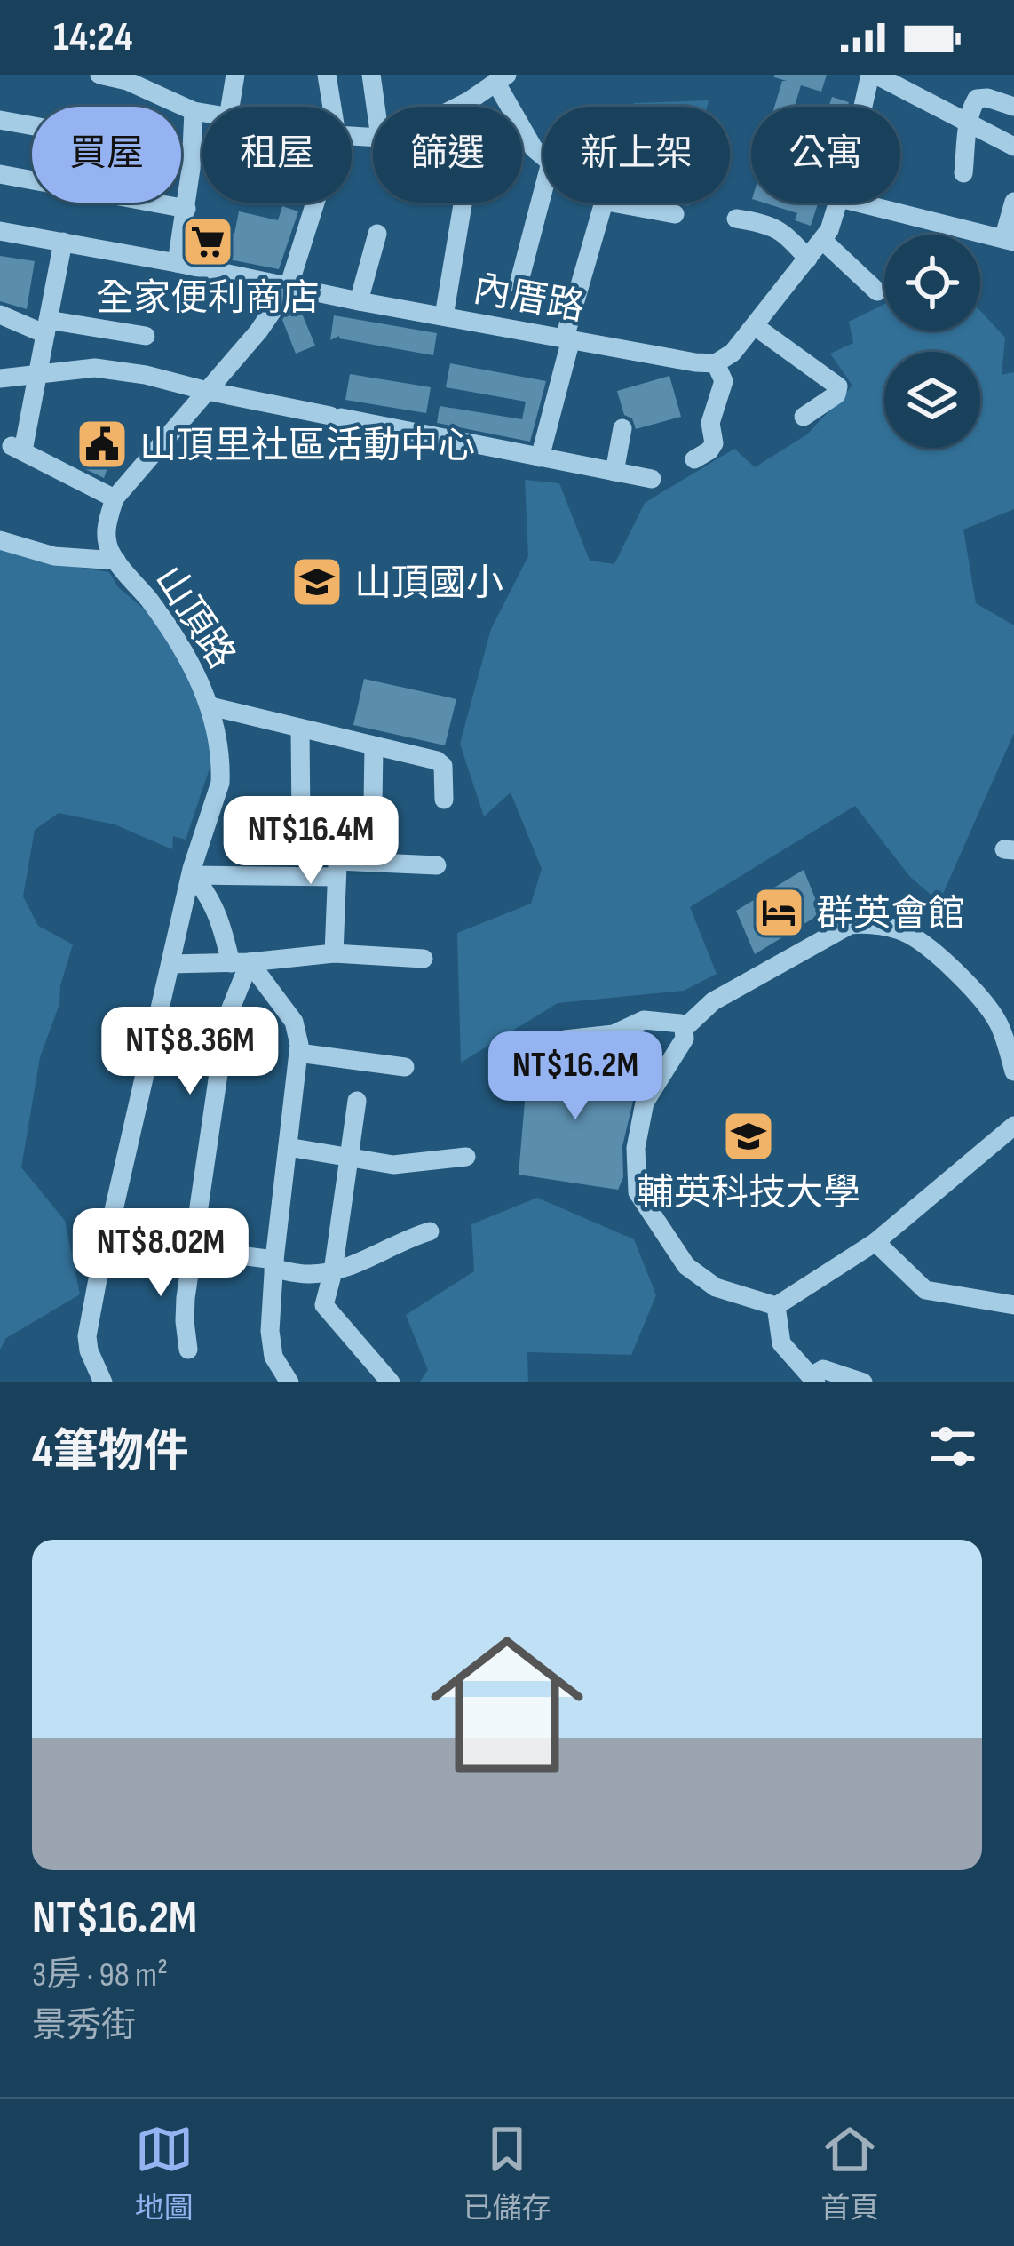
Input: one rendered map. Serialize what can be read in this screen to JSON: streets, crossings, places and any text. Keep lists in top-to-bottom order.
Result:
{
  "streets": {
    "street": ["內厝路", "山頂路"]
  },
  "places": {
    "supermarket": ["全家便利商店"],
    "public building": ["山頂里社區活動中心"],
    "school or university": ["山頂國小", "輔英科技大學"],
    "hotel": ["群英會館"]
  },
  "page": {
    "status": "14:24",
    "chip": [
      "買屋",
      "租屋",
      "篩選",
      "新上架",
      "公寓"
    ],
    "price": [
      "NT$16.4M",
      "NT$8.36M",
      "NT$16.2M",
      "NT$8.02M"
    ],
    "heading": "4筆物件",
    "list": [
      {
        "name": "NT$16.2M",
        "note": "3房 · 98 m² · 景秀街"
      }
    ],
    "tabs": ["地圖", "已儲存", "首頁"]
  }
}
